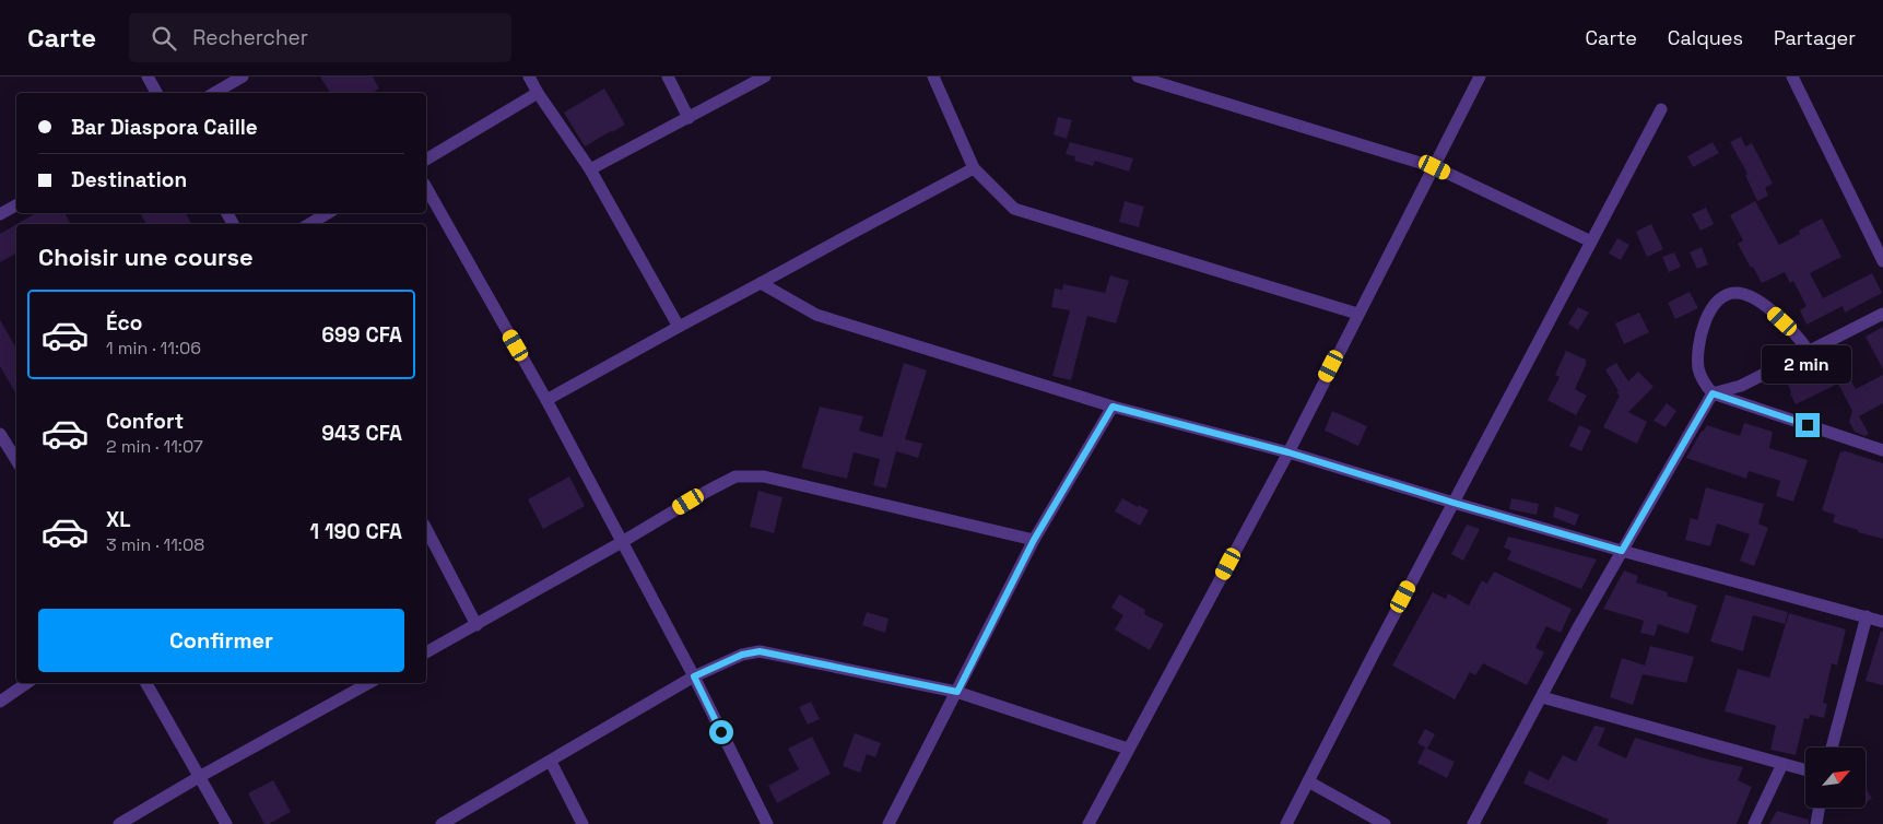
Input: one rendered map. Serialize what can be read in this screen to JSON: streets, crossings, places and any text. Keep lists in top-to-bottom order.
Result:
{
  "north": "top right",
  "page": {
    "header": "Carte",
    "search": "Rechercher",
    "nav": ["Carte", "Calques", "Partager"],
    "banner": ["Bar Diaspora Caille", "Destination"],
    "heading": "Choisir une course",
    "list": [
      {
        "name": "Éco",
        "note": "1 min · 11:06",
        "value": "699 CFA"
      },
      {
        "name": "Confort",
        "note": "2 min · 11:07",
        "value": "943 CFA"
      },
      {
        "name": "XL",
        "note": "3 min · 11:08",
        "value": "1 190 CFA"
      }
    ],
    "bubble": "2 min",
    "buttons": "Confirmer"
  }
}
